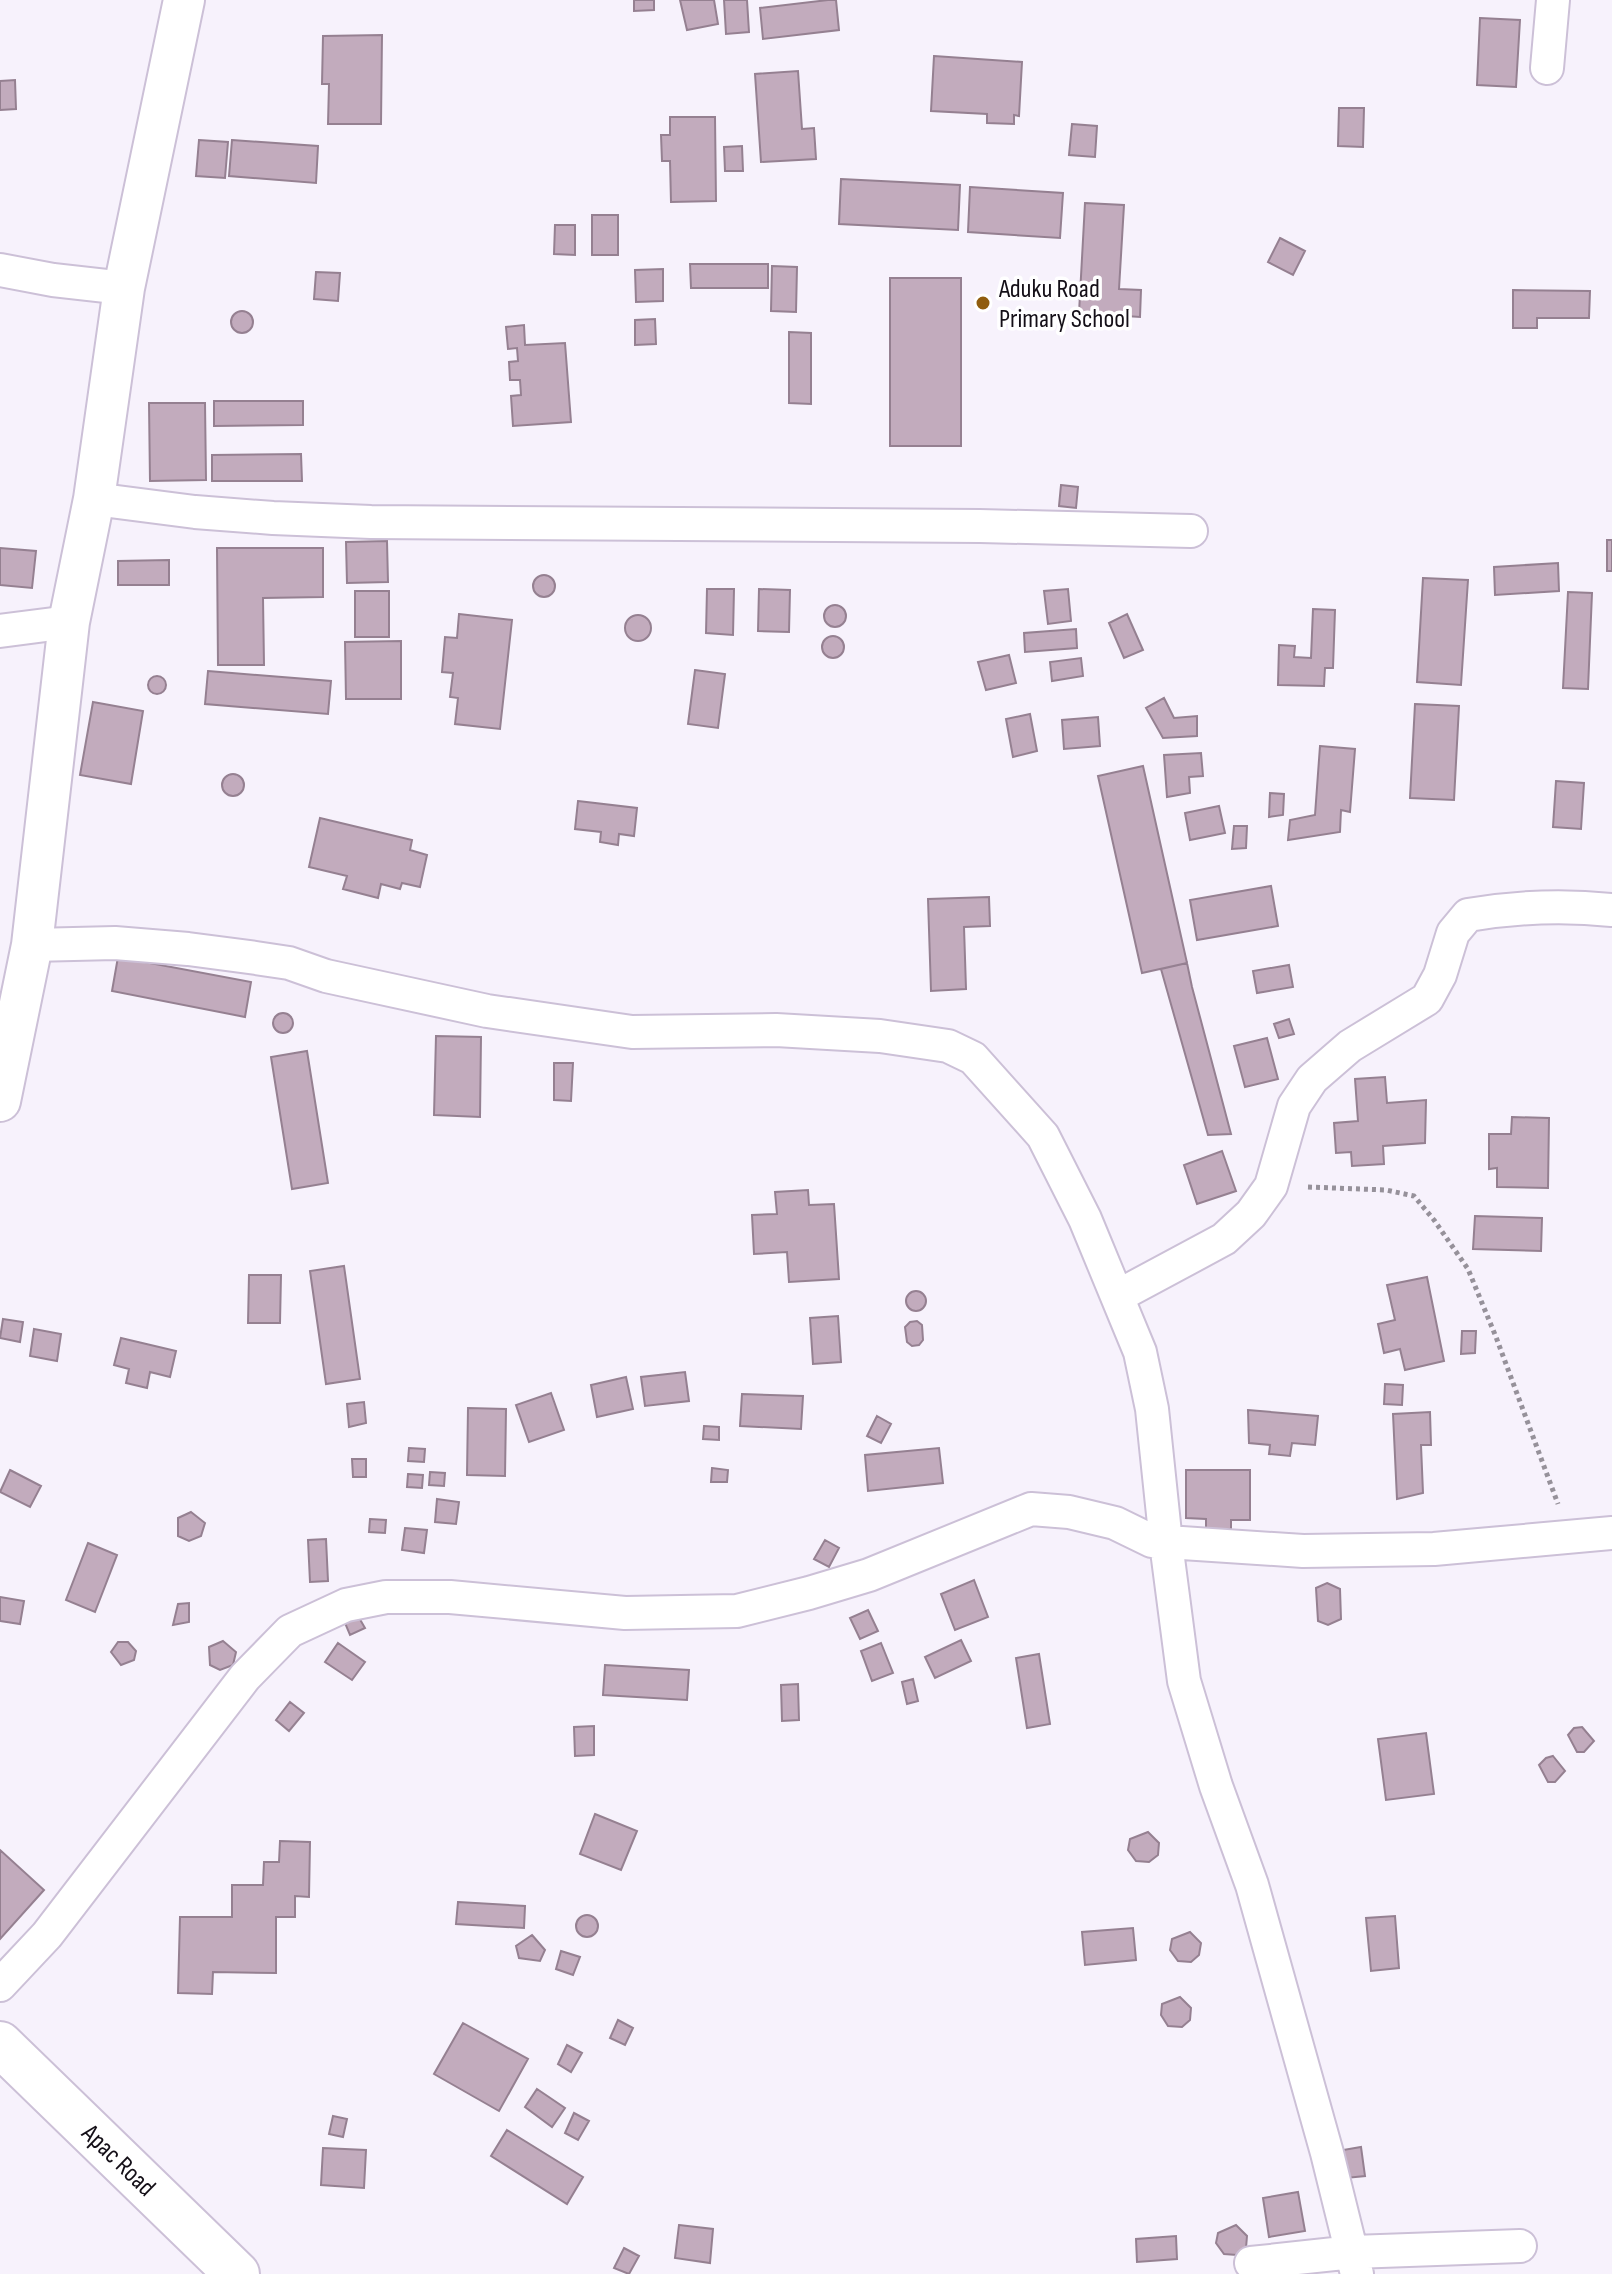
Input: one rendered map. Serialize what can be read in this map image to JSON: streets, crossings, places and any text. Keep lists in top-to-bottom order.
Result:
{
  "streets": {
    "main road": ["Apac Road"]
  },
  "places": ["Aduku Road Primary School"]
}
